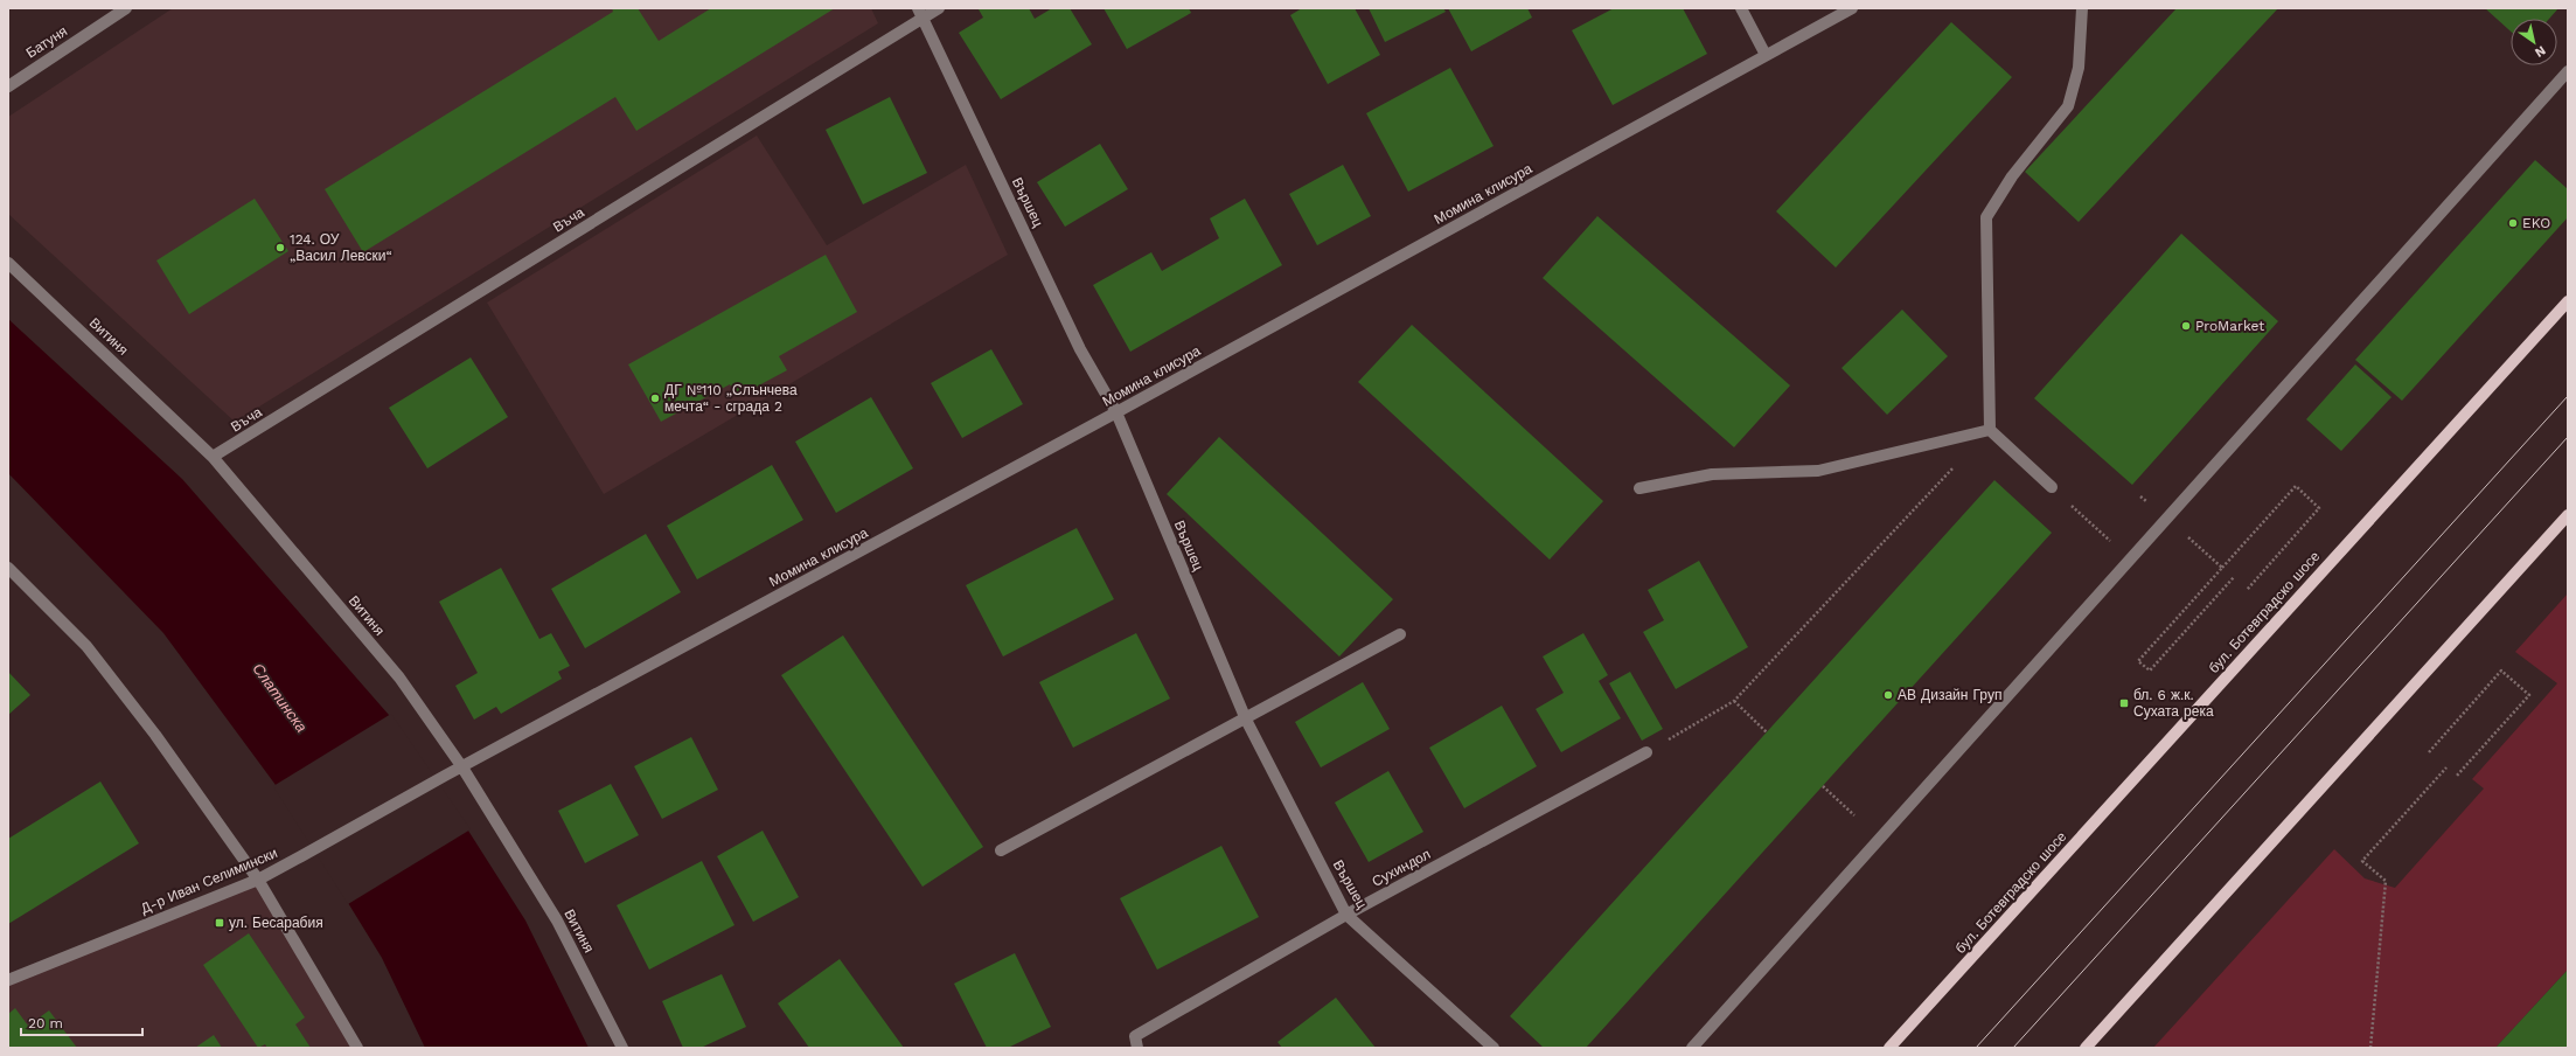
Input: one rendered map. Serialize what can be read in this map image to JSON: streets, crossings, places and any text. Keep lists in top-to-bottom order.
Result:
{
  "streets": {
    "main road": ["бул. Ботевградско шосе"],
    "street": [
      "Батуня",
      "Момина клисура",
      "Вършец",
      "Въча",
      "Витиня",
      "Сухиндол",
      "Д-р Иван Селимински"
    ]
  },
  "crossings": [
    ["Момина клисура", "Вършец"],
    ["Момина клисура", "Витиня"],
    ["Момина клисура", "Д-р Иван Селимински"],
    ["Вършец", "Въча"],
    ["Вършец", "Сухиндол"],
    ["Въча", "Витиня"],
    ["Витиня", "Д-р Иван Селимински"]
  ],
  "water": ["Слатинска"],
  "places": {
    "other": [
      "EKO",
      "124. ОУ „Васил Левски“",
      "ProMarket",
      "ДГ №110 „Слънчева мечта“ - сграда 2",
      "АВ Дизайн Груп"
    ],
    "transit": ["бл. 6 ж.к. Сухата река", "ул. Бесарабия"]
  },
  "scale_bar": "20 m",
  "north": "bottom right"
}
